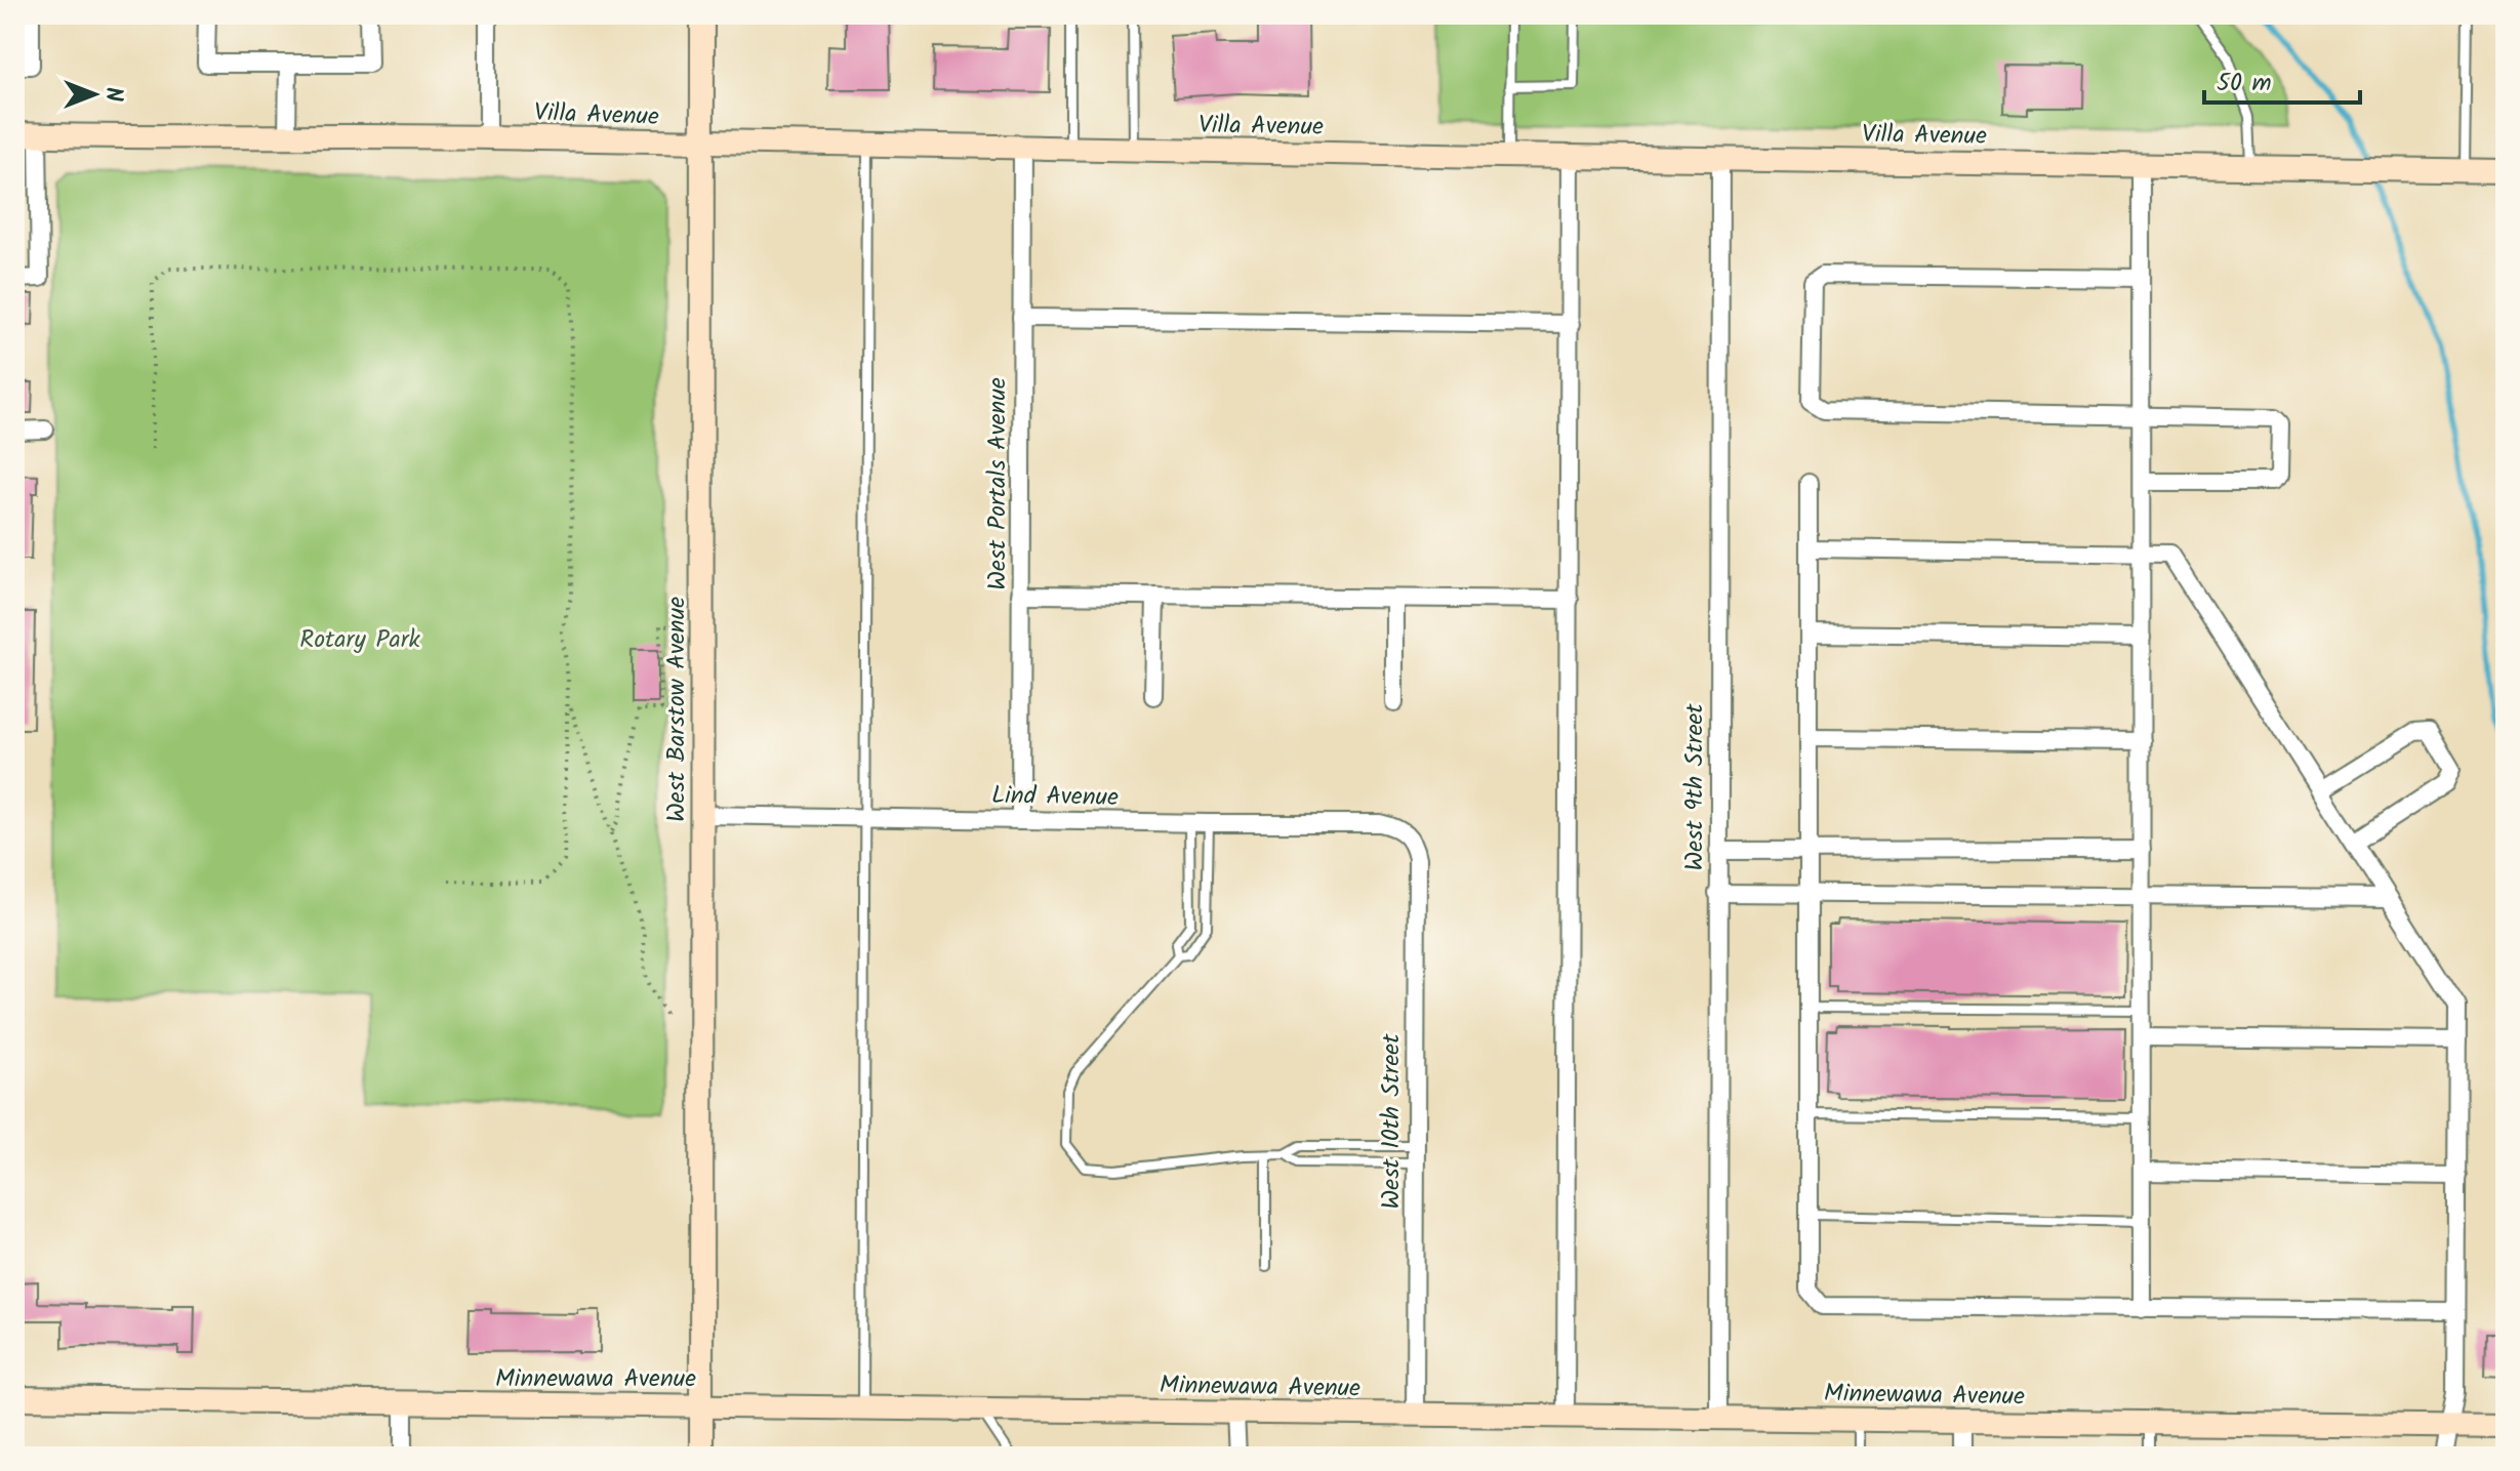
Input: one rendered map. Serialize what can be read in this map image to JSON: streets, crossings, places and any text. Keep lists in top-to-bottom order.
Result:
{
  "streets": {
    "main road": ["Villa Avenue", "West Barstow Avenue", "Minnewawa Avenue"],
    "street": [
      "West Portals Avenue",
      "West 9th Street",
      "Lind Avenue",
      "West 10th Street"
    ]
  },
  "crossings": [
    ["Villa Avenue", "West Portals Avenue"],
    ["Villa Avenue", "West Barstow Avenue"],
    ["Villa Avenue", "West 9th Street"],
    ["West Portals Avenue", "Lind Avenue"],
    ["West Barstow Avenue", "Lind Avenue"],
    ["West Barstow Avenue", "Minnewawa Avenue"],
    ["West 9th Street", "Minnewawa Avenue"],
    ["Lind Avenue", "West 10th Street"],
    ["West 10th Street", "Minnewawa Avenue"]
  ],
  "parks": ["Rotary Park"],
  "scale_bar": "50 m",
  "north": "right"
}
